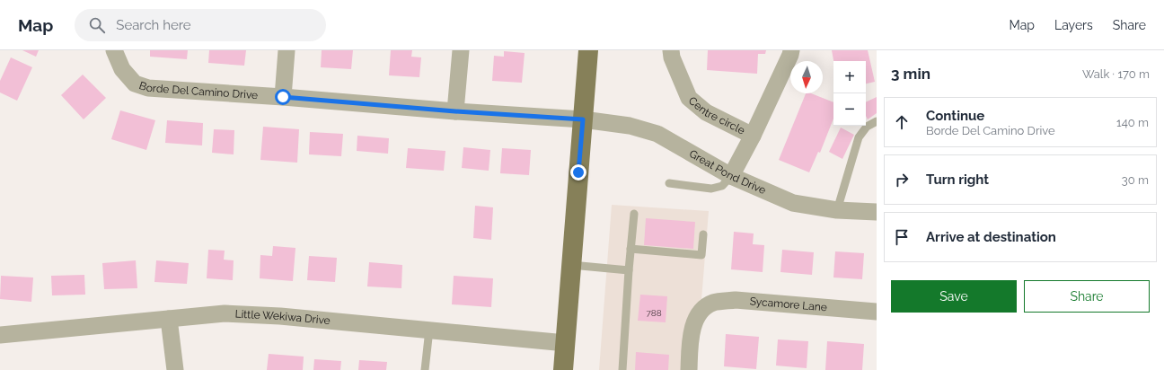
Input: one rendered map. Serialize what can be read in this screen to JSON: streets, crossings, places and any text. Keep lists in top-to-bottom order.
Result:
{
  "streets": {
    "street": [
      "Borde Del Camino Drive",
      "Centre circle",
      "Great Pond Drive",
      "Sycamore Lane",
      "Little Wekiwa Drive"
    ]
  },
  "crossings": [
    ["Borde Del Camino Drive", "Great Pond Drive"],
    ["Centre circle", "Great Pond Drive"]
  ],
  "house_numbers": ["788"],
  "north": "bottom",
  "page": {
    "header": "Map",
    "search": "Search here",
    "nav": ["Map", "Layers", "Share"],
    "heading": ["3 min", "Walk · 170 m"],
    "map_buttons": ["+", "−"],
    "list": [
      ["Continue", "Borde Del Camino Drive", "140 m"],
      ["Turn right", "30 m"],
      "Arrive at destination"
    ],
    "buttons": ["Save", "Share"]
  }
}
